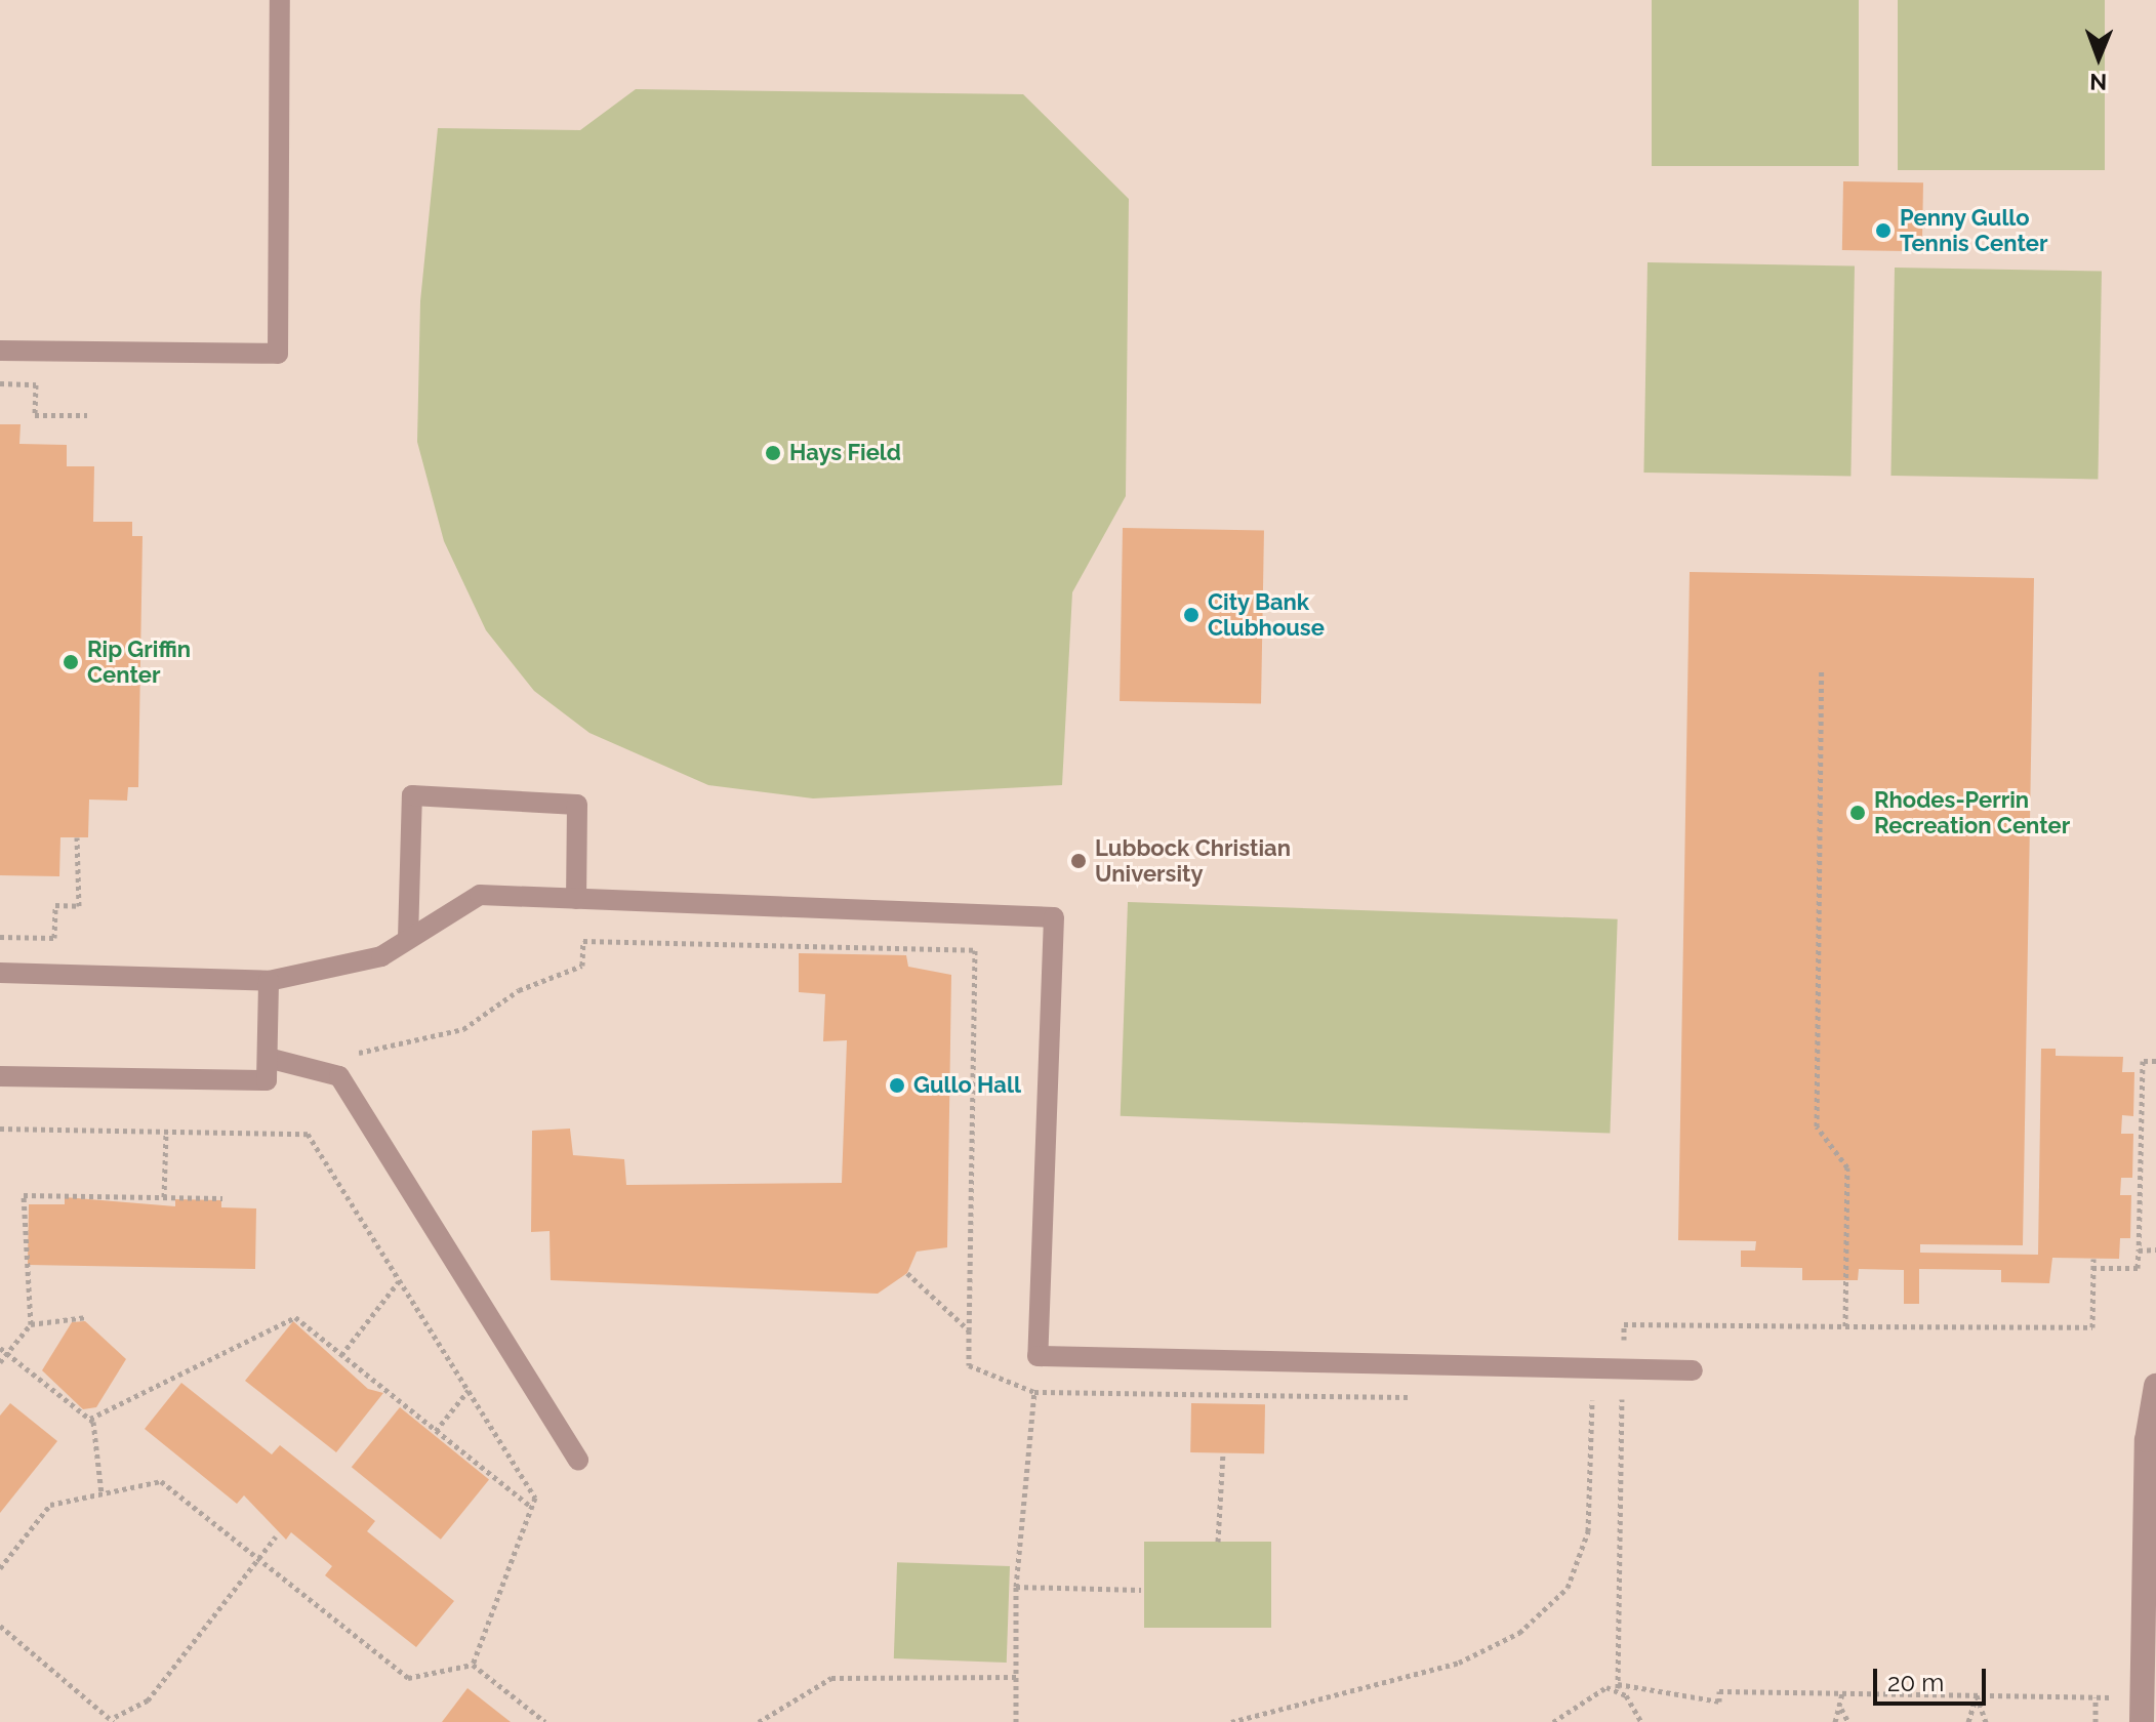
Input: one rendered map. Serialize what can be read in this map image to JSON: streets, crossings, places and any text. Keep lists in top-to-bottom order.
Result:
{
  "places": [
    "Penny Gullo Tennis Center",
    "Hays Field",
    "City Bank Clubhouse",
    "Rip Griffin Center",
    "Rhodes-Perrin Recreation Center",
    "Lubbock Christian University",
    "Gullo Hall"
  ],
  "scale_bar": "20 m",
  "north": "bottom"
}
